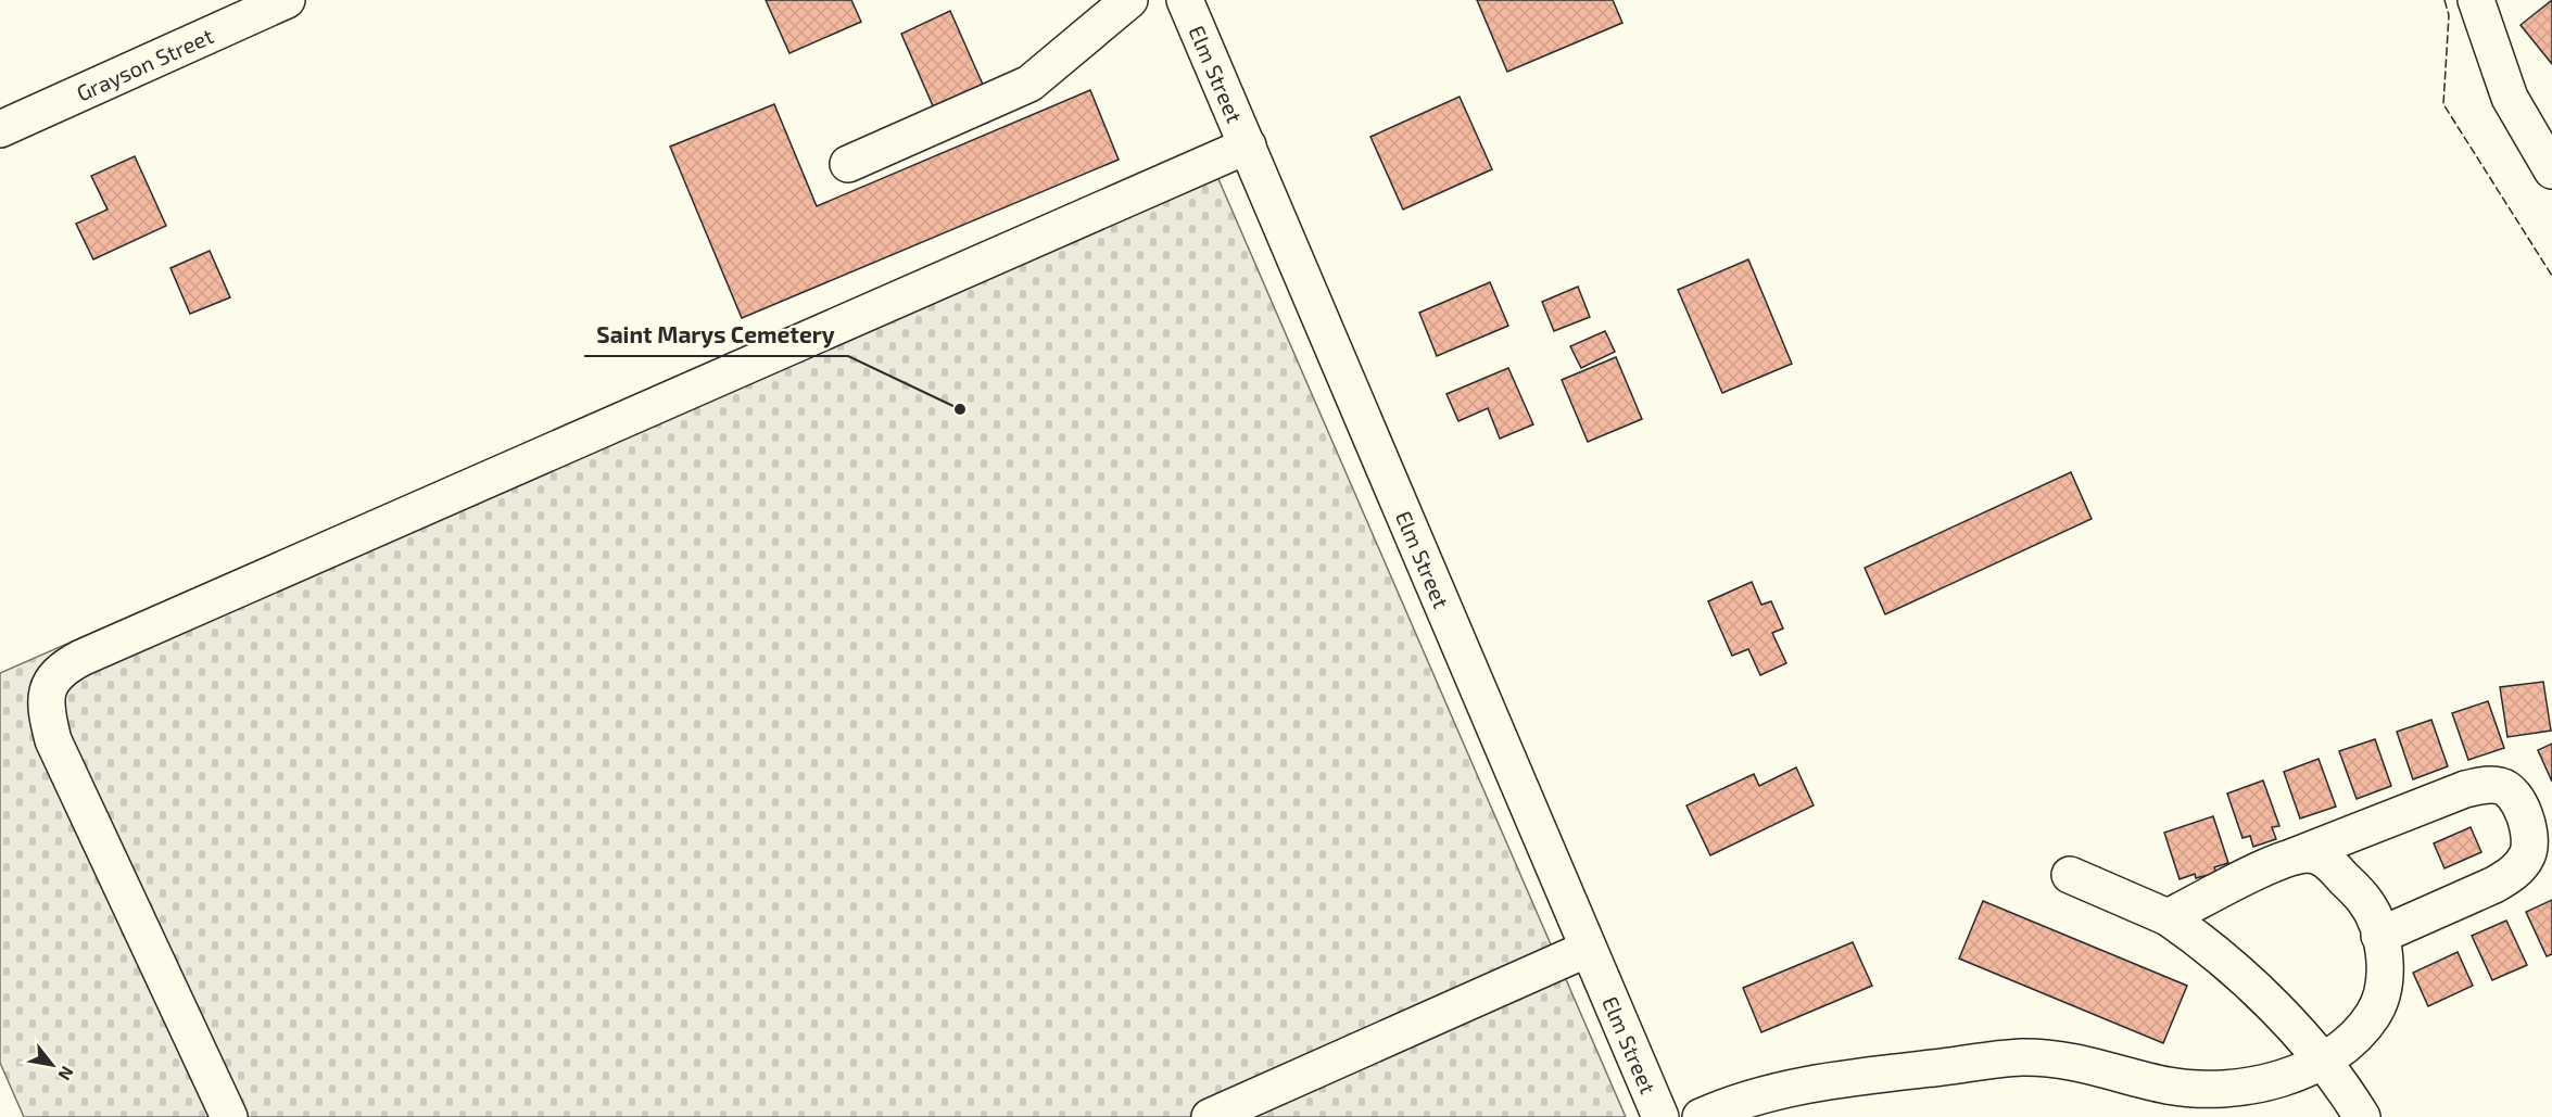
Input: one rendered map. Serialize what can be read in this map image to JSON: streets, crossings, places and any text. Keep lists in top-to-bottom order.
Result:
{
  "streets": {
    "main road": ["Grayson Street", "Elm Street"]
  },
  "places": ["Saint Marys Cemetery"],
  "north": "bottom right"
}
